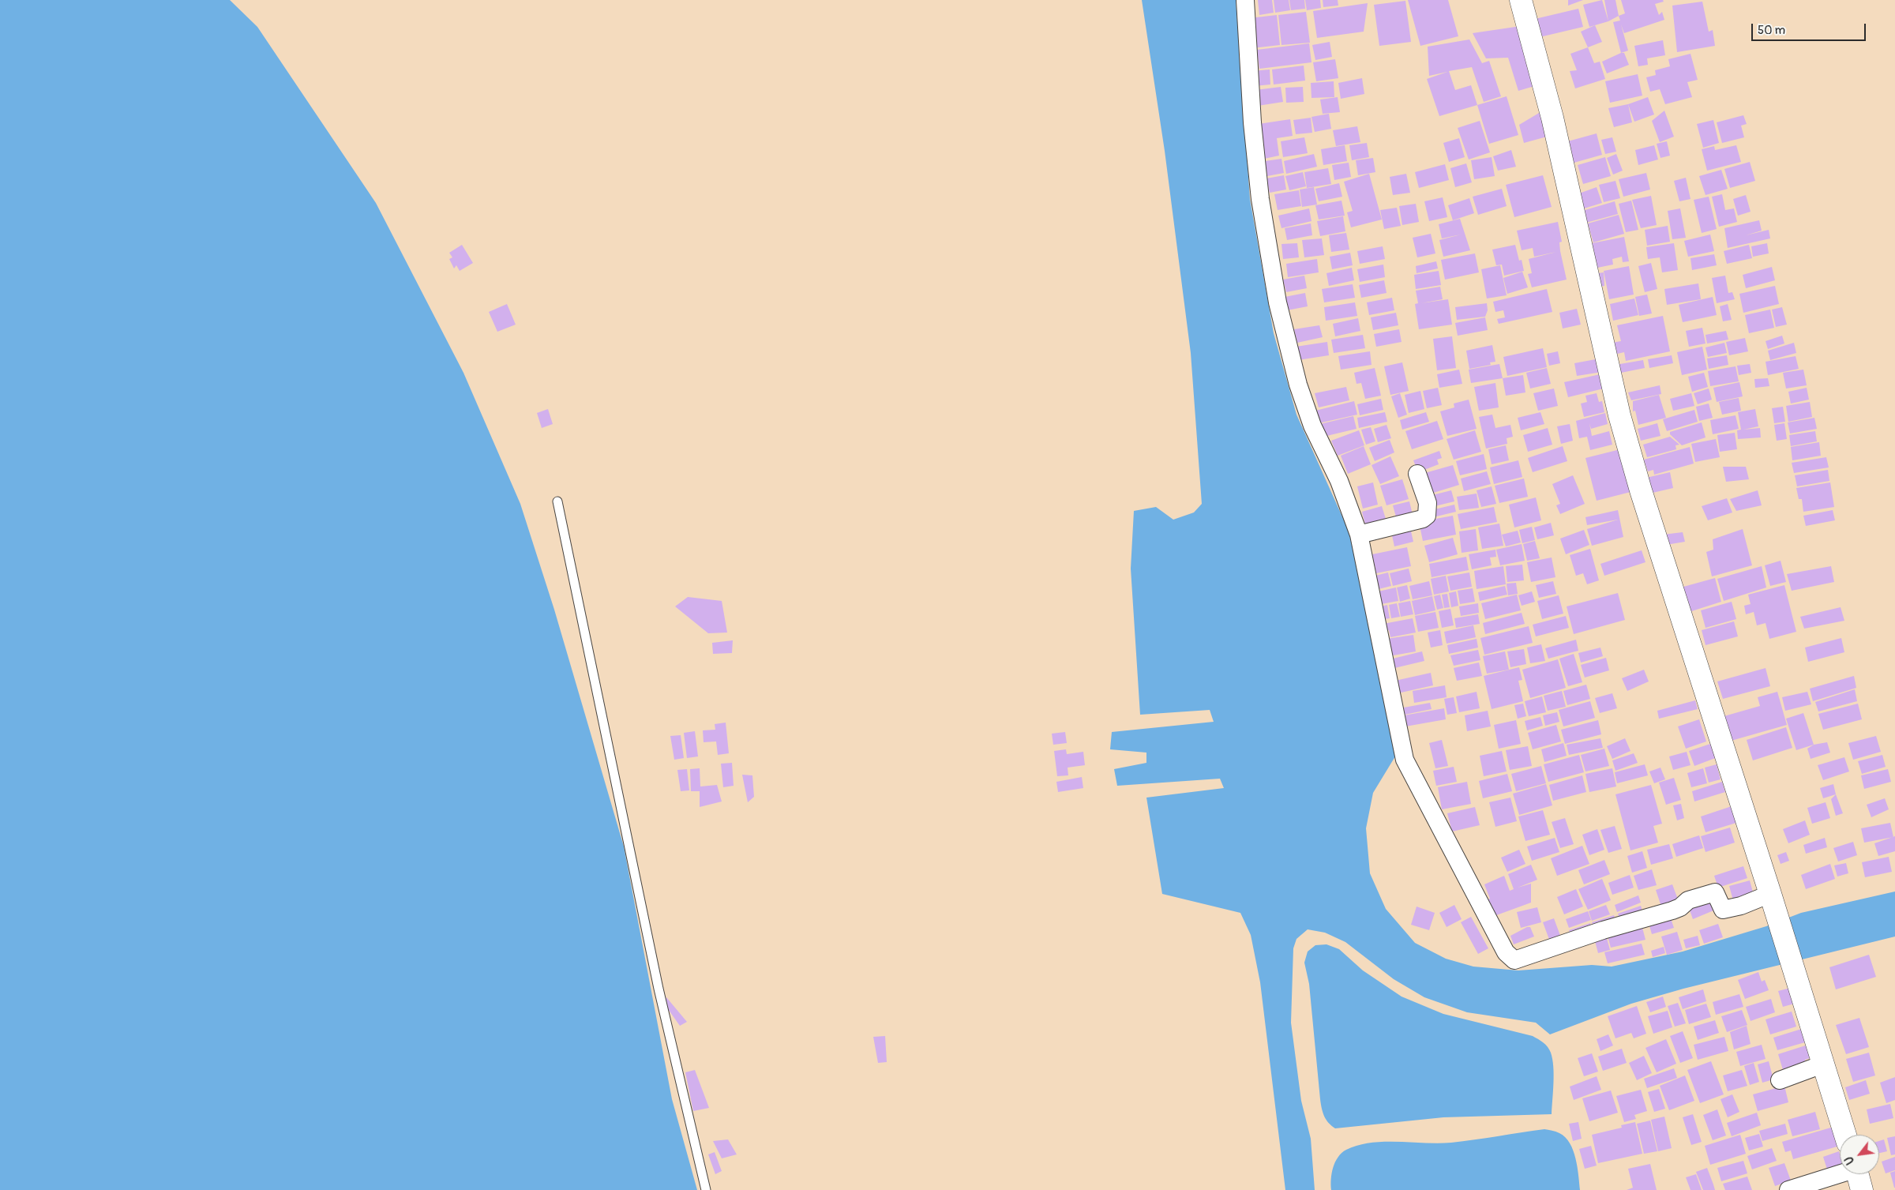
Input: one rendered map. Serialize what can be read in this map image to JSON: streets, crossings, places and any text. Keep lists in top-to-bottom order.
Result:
{
  "scale_bar": "50 m",
  "north": "bottom left"
}
